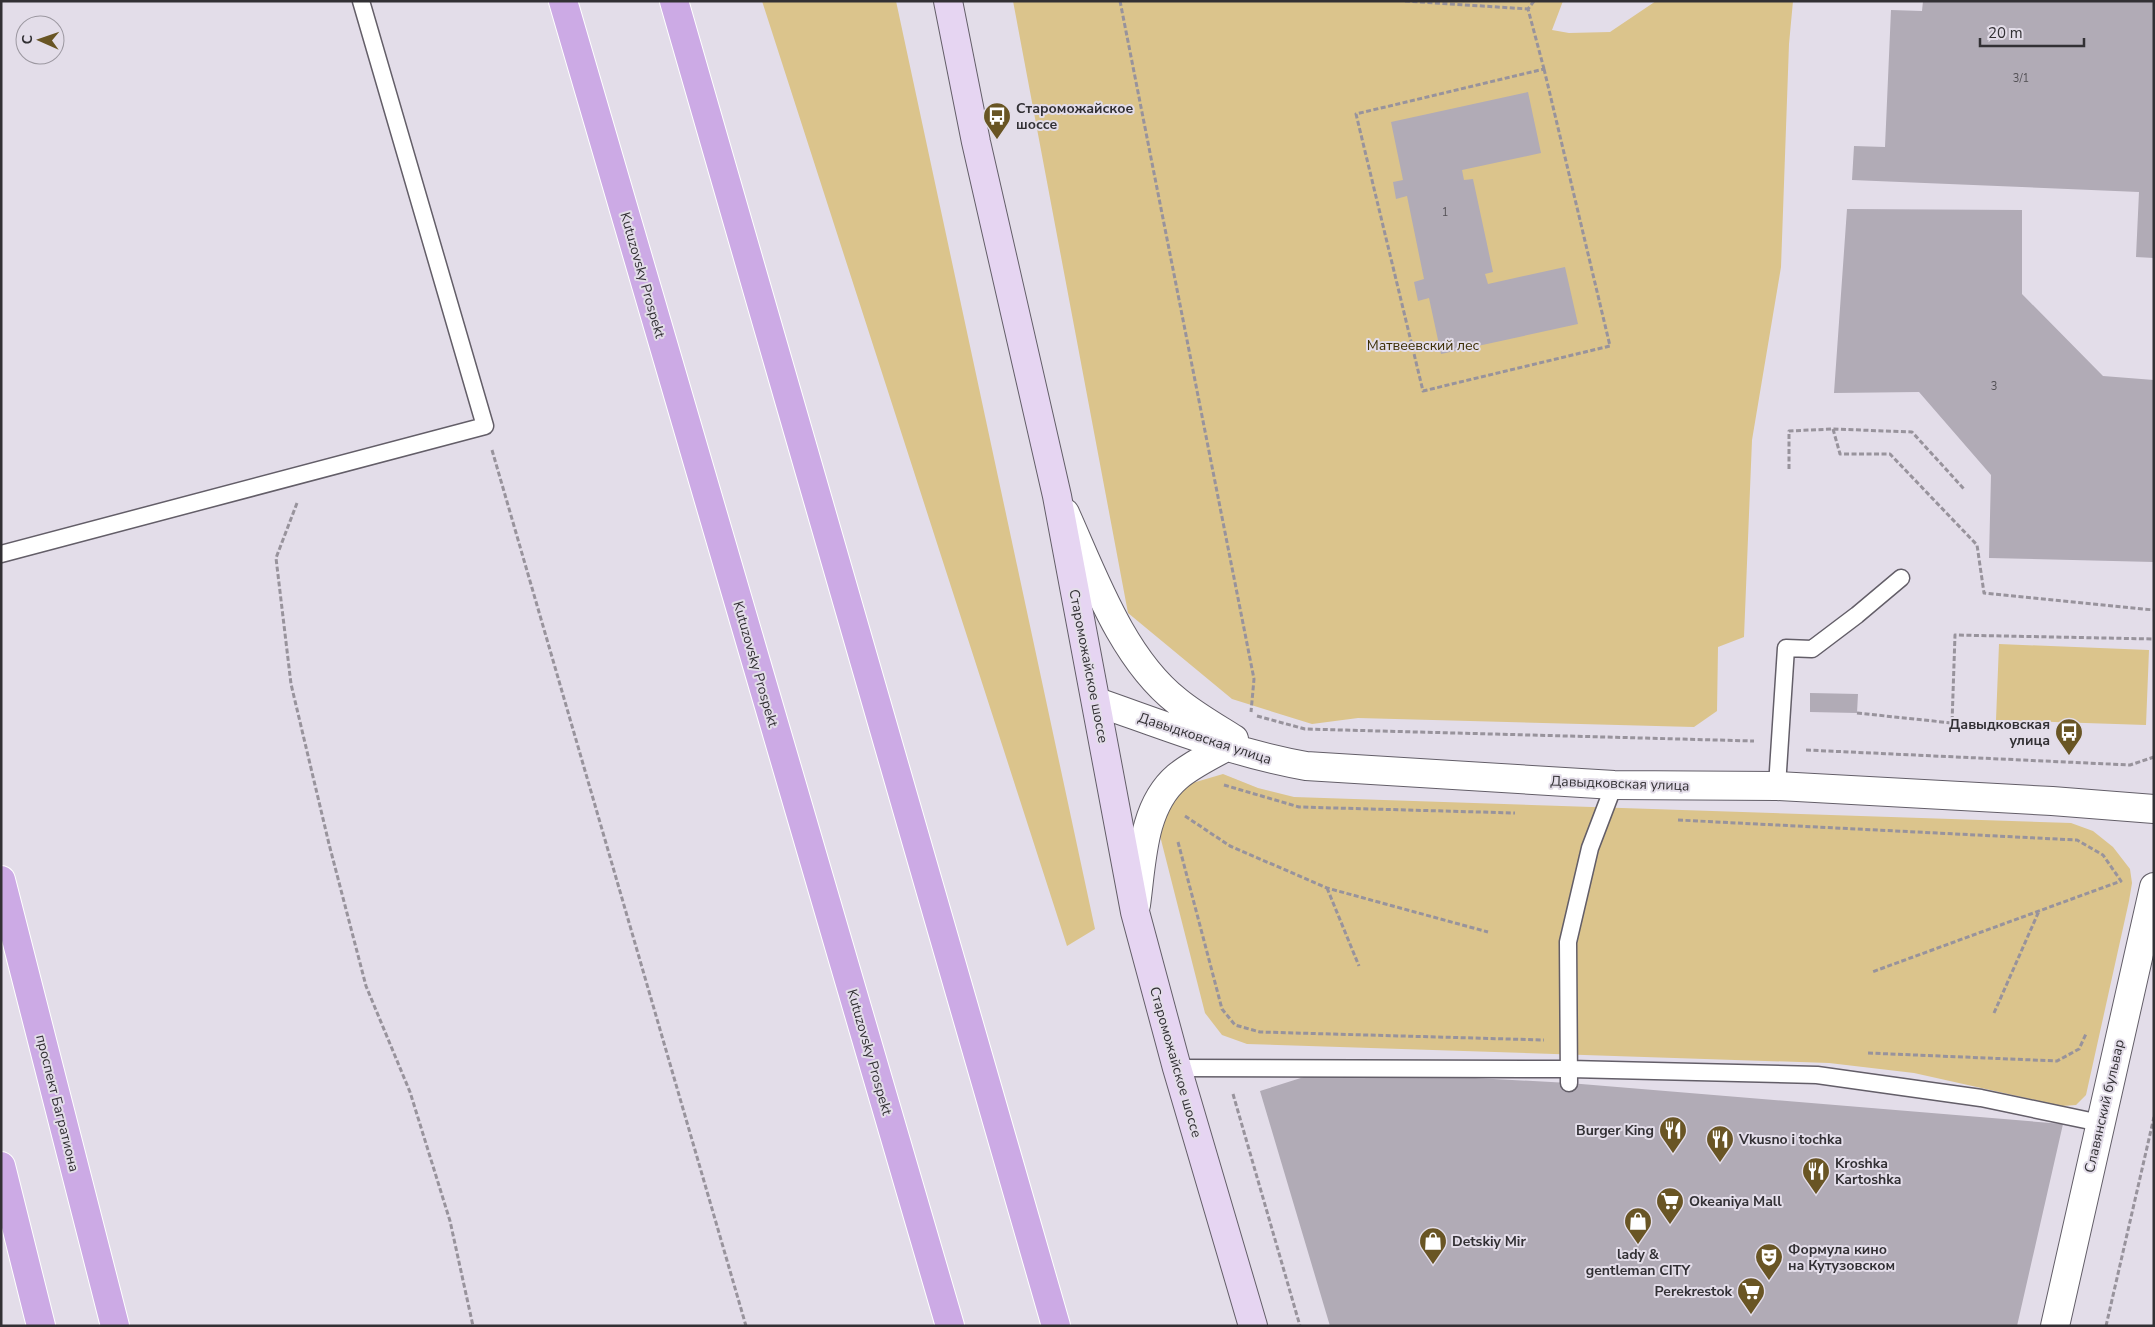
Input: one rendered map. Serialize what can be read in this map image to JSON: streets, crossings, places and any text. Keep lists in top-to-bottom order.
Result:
{
  "streets": {
    "main road": ["Kutuzovsky Prospekt", "Староможайское шоссе", "проспект Багратиона"],
    "street": ["Давыдковская улица", "Славянский бульвар"]
  },
  "crossings": [
    ["Староможайское шоссе", "Давыдковская улица"]
  ],
  "parks": ["Матвеевский лес"],
  "places": {
    "bus stop": ["Староможайское шоссе", "Давыдковская улица"],
    "restaurant": ["Burger King", "Vkusno i tochka", "Kroshka Kartoshka"],
    "supermarket": ["Okeaniya Mall", "Perekrestok"],
    "shop": ["lady & gentleman CITY", "Detskiy Mir"],
    "theatre": ["Формула кино на Кутузовском"]
  },
  "house_numbers": ["3/1", "1", "3"],
  "scale_bar": "20 m",
  "north": "left"
}
